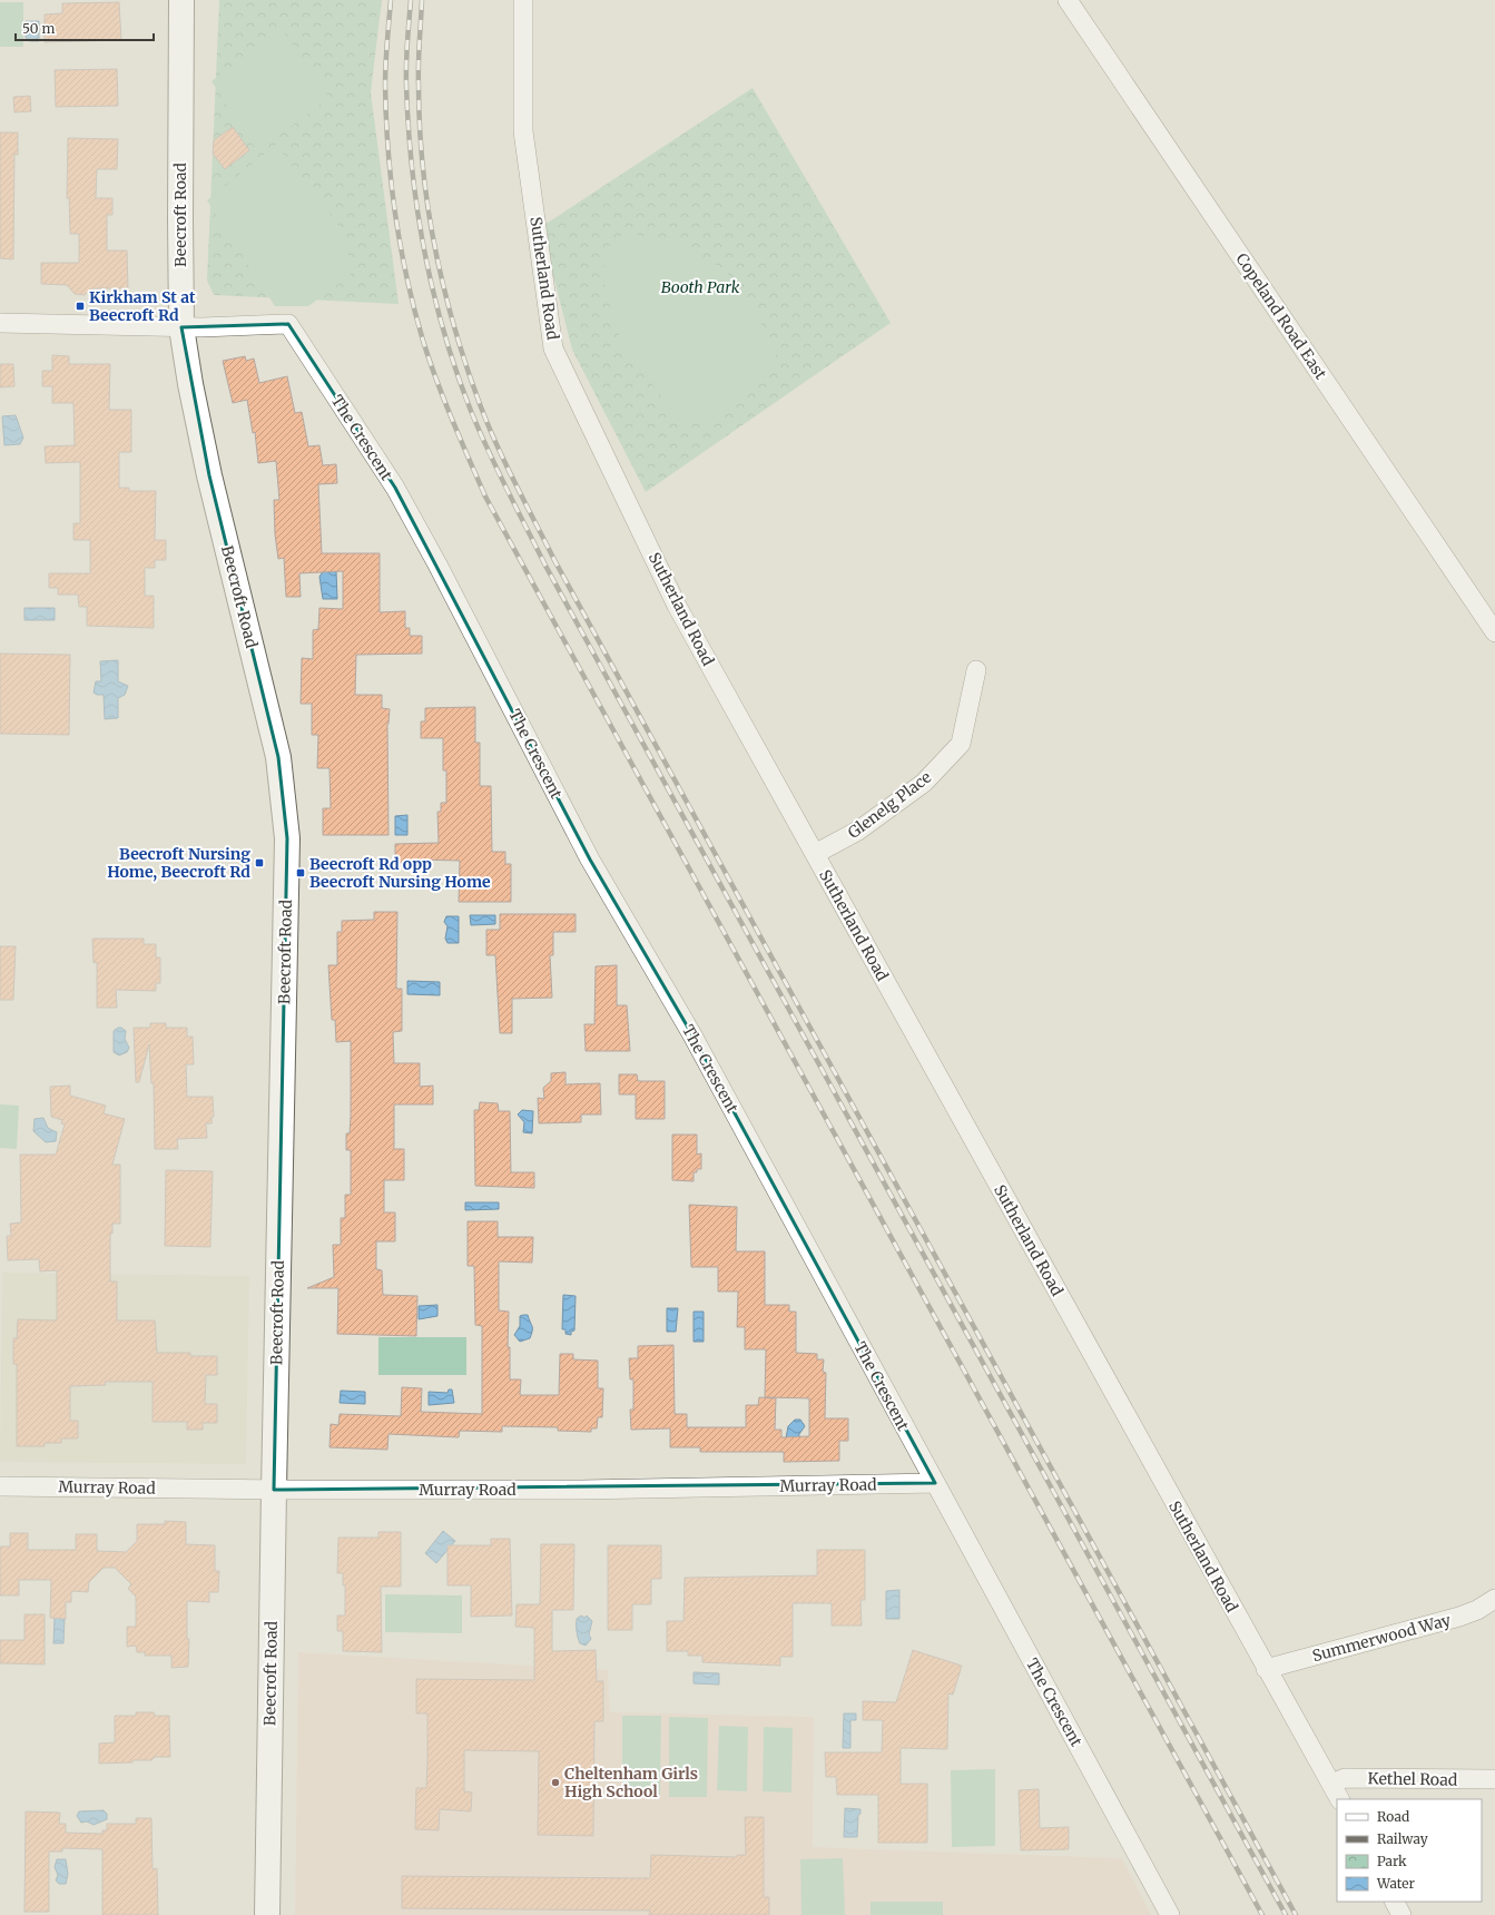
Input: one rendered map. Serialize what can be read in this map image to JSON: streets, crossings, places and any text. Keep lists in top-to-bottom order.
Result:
{
  "streets": {
    "main road": ["Beecroft Road"],
    "street": [
      "Sutherland Road",
      "Copeland Road East",
      "The Crescent",
      "Glenelg Place",
      "Murray Road",
      "Summerwood Way",
      "Kethel Road"
    ]
  },
  "crossings": [
    ["Beecroft Road", "The Crescent"],
    ["Beecroft Road", "Murray Road"],
    ["Sutherland Road", "Glenelg Place"],
    ["Sutherland Road", "Summerwood Way"],
    ["Sutherland Road", "Kethel Road"],
    ["The Crescent", "Murray Road"]
  ],
  "parks": ["Booth Park"],
  "places": {
    "transit": ["Kirkham St at Beecroft Rd", "Beecroft Nursing Home, Beecroft Rd", "Beecroft Rd opp Beecroft Nursing Home"],
    "other": ["Cheltenham Girls High School"]
  },
  "legend": [
    "Road",
    "Railway",
    "Park",
    "Water"
  ],
  "scale_bar": "50 m"
}
